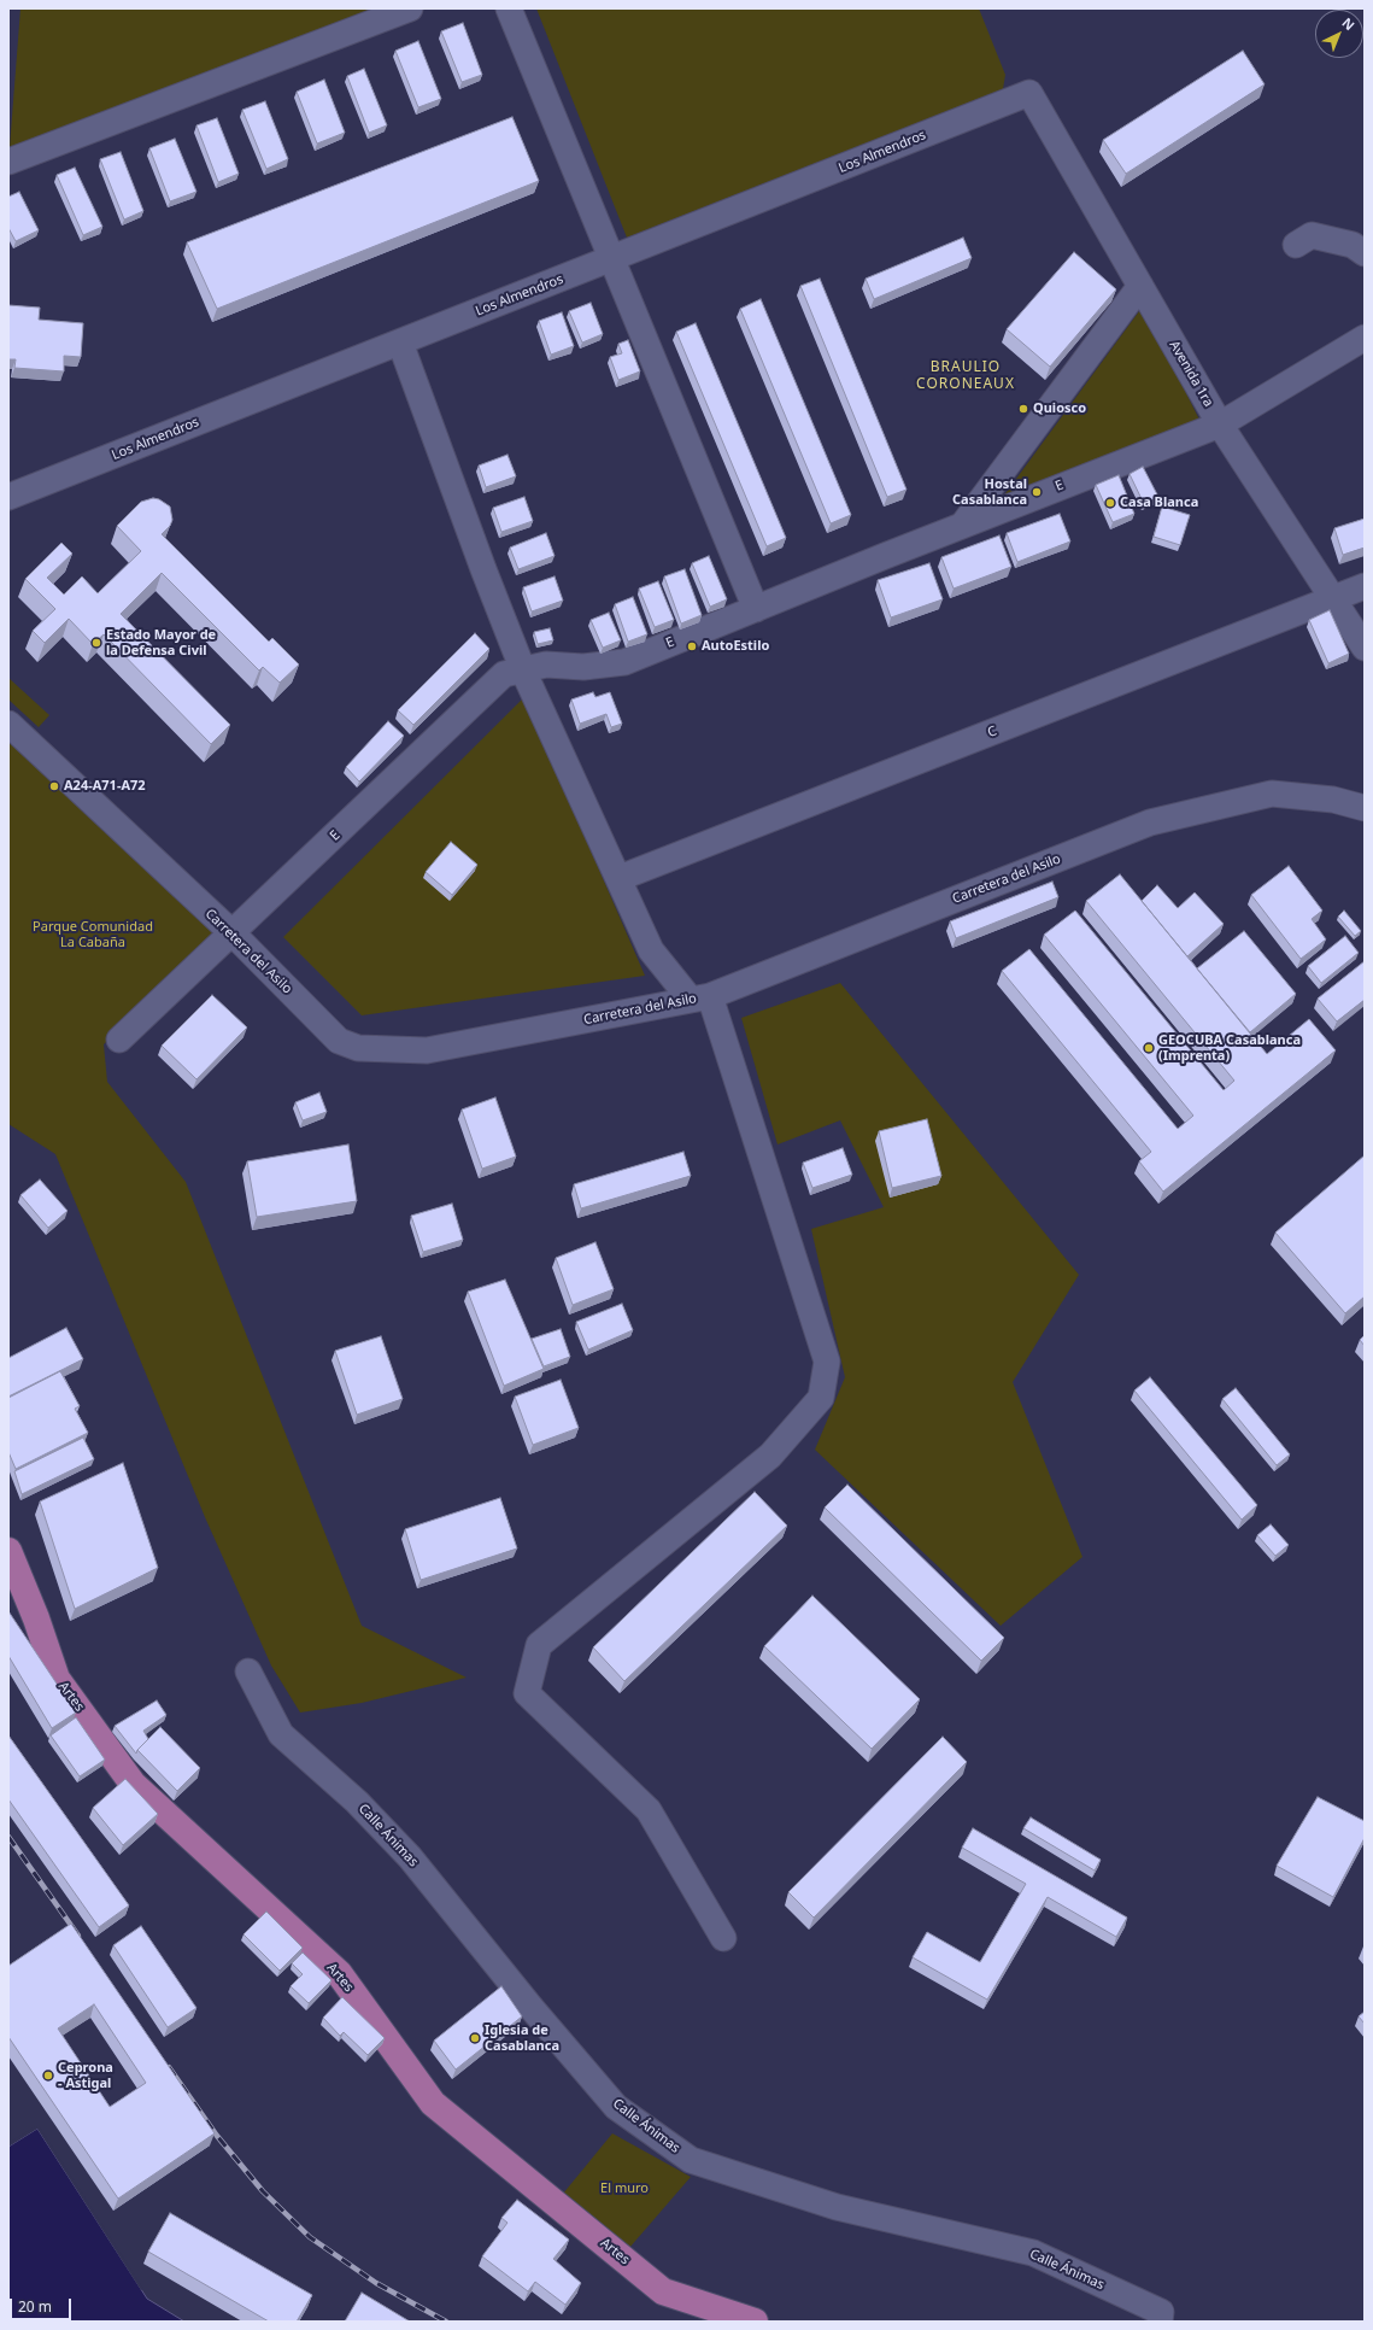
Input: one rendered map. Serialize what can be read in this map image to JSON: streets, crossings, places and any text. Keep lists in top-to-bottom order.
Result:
{
  "streets": {
    "main road": ["Artes"],
    "street": [
      "Los Almendros",
      "Avenida 1ra",
      "E",
      "C",
      "Carretera del Asilo",
      "Calle Ánimas"
    ]
  },
  "crossings": [
    ["Los Almendros", "Avenida 1ra"],
    ["Avenida 1ra", "E"],
    ["Avenida 1ra", "C"],
    ["E", "Carretera del Asilo"]
  ],
  "districts": ["BRAULIO CORONEAUX"],
  "parks": ["Parque Comunidad La Cabaña", "El muro"],
  "places": [
    "Quiosco",
    "Hostal Casablanca",
    "Casa Blanca",
    "Estado Mayor de la Defensa Civil",
    "AutoEstilo",
    "A24-A71-A72",
    "GEOCUBA Casablanca (Imprenta)",
    "Iglesia de Casablanca",
    "Ceprona - Astigal"
  ],
  "scale_bar": "20 m",
  "north": "top right"
}
